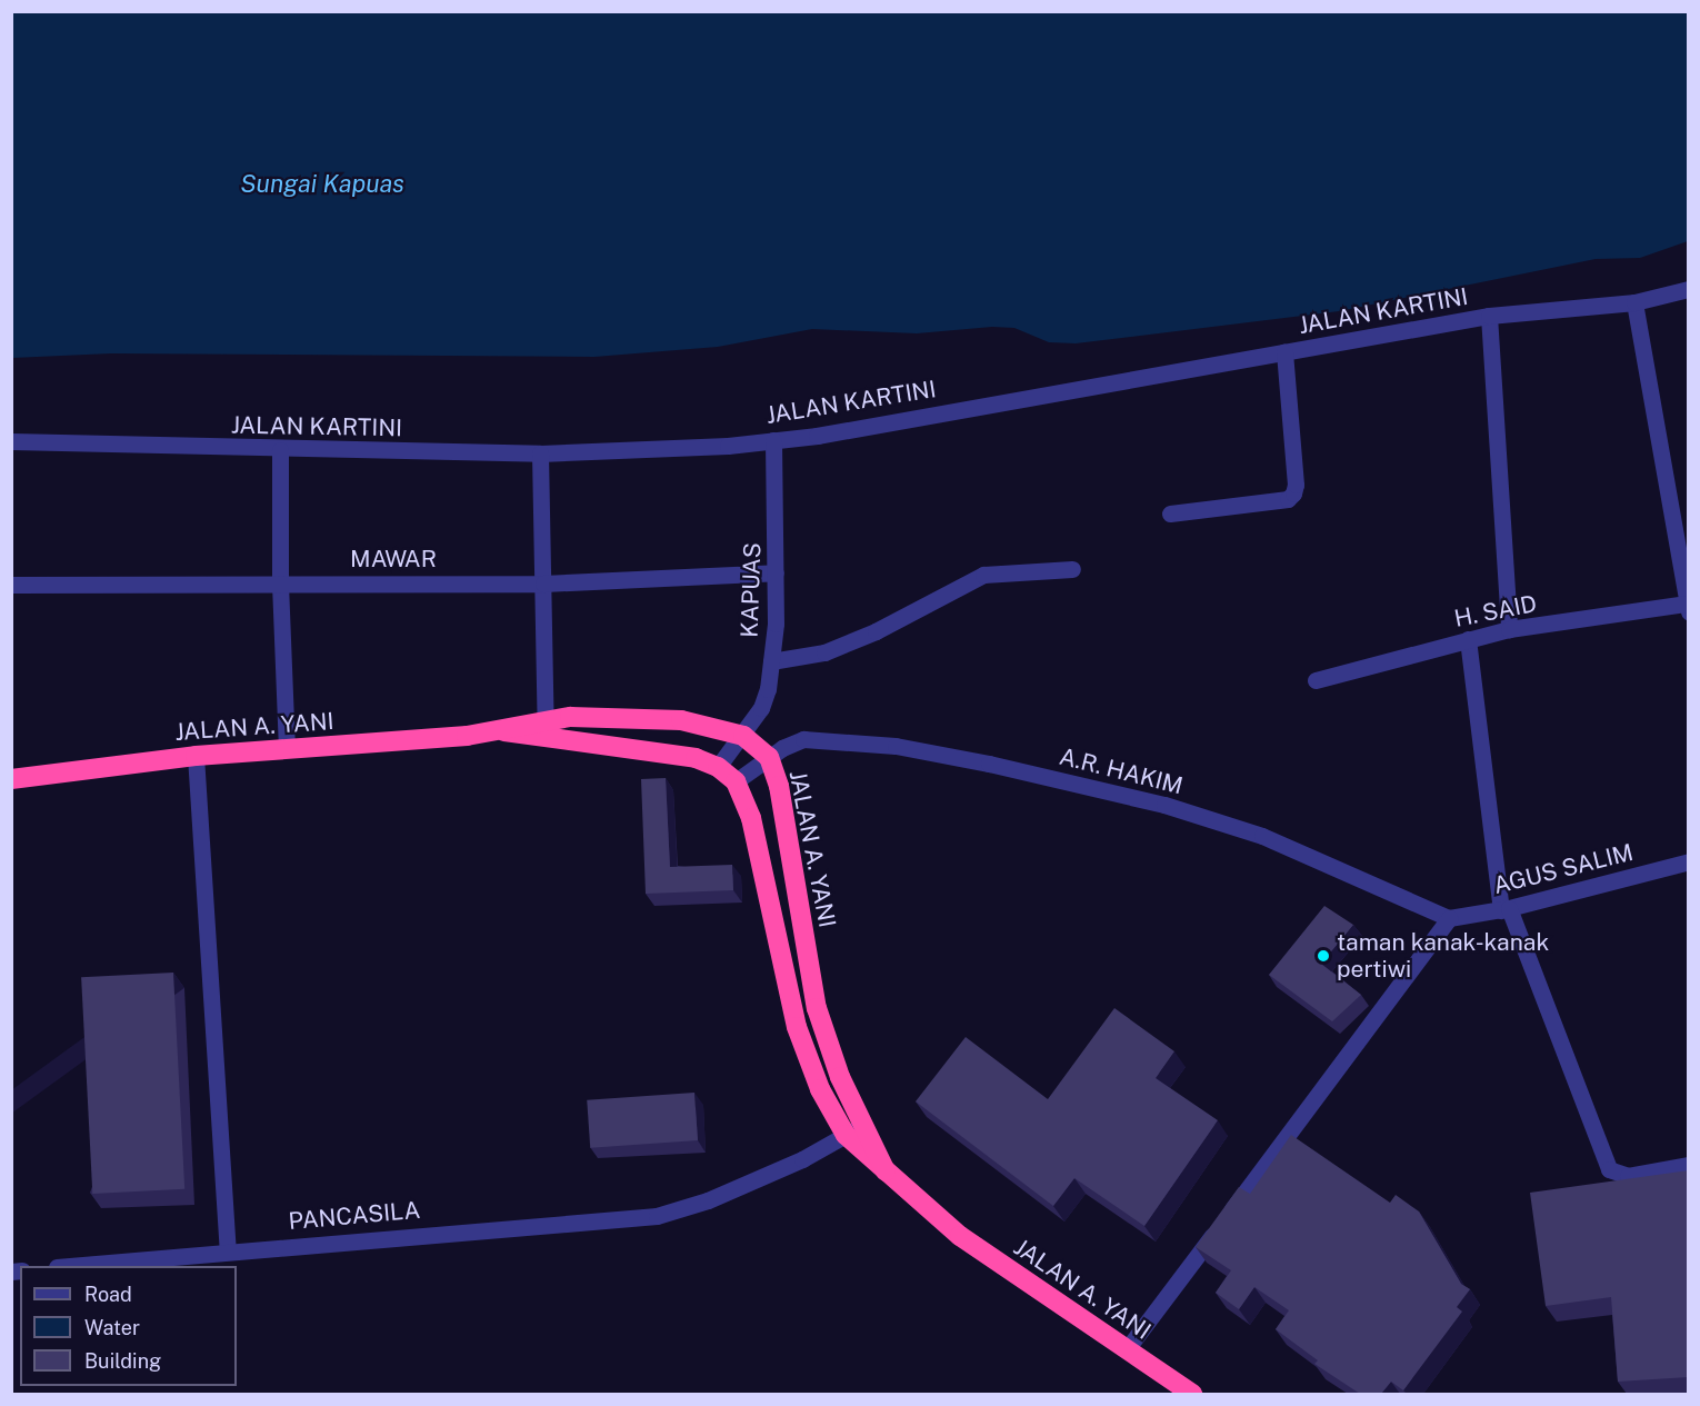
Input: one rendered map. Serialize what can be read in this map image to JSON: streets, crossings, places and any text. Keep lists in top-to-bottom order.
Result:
{
  "streets": {
    "highway": ["JALAN A. YANI"],
    "street": [
      "JALAN KARTINI",
      "MAWAR",
      "KAPUAS",
      "H. SAID",
      "A.R. HAKIM",
      "AGUS SALIM",
      "PANCASILA"
    ]
  },
  "crossings": [
    ["JALAN KARTINI", "KAPUAS"],
    ["MAWAR", "KAPUAS"],
    ["KAPUAS", "JALAN A. YANI"],
    ["JALAN A. YANI", "A.R. HAKIM"],
    ["JALAN A. YANI", "PANCASILA"],
    ["A.R. HAKIM", "AGUS SALIM"]
  ],
  "water": ["Sungai Kapuas"],
  "places": ["taman kanak-kanak pertiwi"],
  "legend": ["Road", "Water", "Building"]
}
